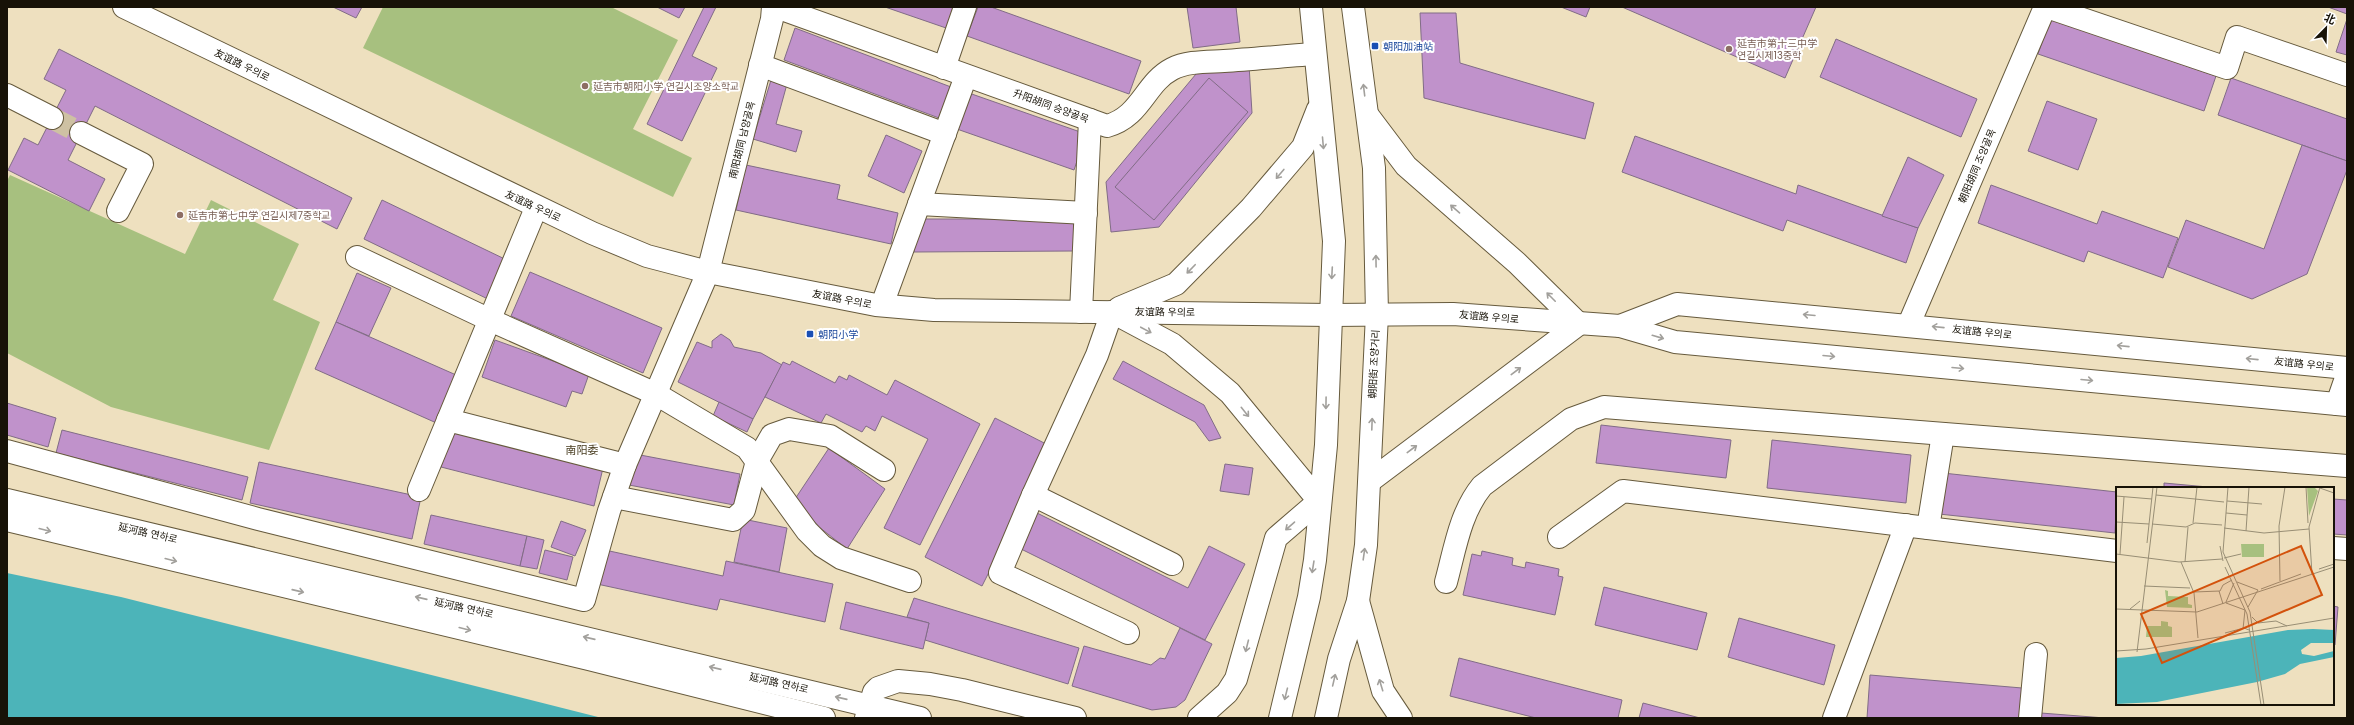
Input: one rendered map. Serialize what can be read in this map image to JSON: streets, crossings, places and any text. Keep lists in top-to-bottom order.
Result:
{
  "streets": {
    "main road": [
      "友谊路 우의로",
      "升阳胡同 승양골목",
      "南阳胡同 남양골목",
      "朝阳胡同 조양골목",
      "朝阳街 조양거리",
      "延河路 연하로"
    ]
  },
  "crossings": [
    ["友谊路 우의로", "南阳胡同 남양골목"],
    ["友谊路 우의로", "朝阳胡同 조양골목"],
    ["友谊路 우의로", "朝阳街 조양거리"]
  ],
  "districts": ["南阳委"],
  "places": {
    "transit": ["朝阳加油站", "朝阳小学"],
    "other": ["延吉市第十三中学 연길시제13중학", "延吉市朝阳小学 연길시조양소학교", "延吉市第七中学 연길시제7중학교"]
  },
  "north": "top right"
}
